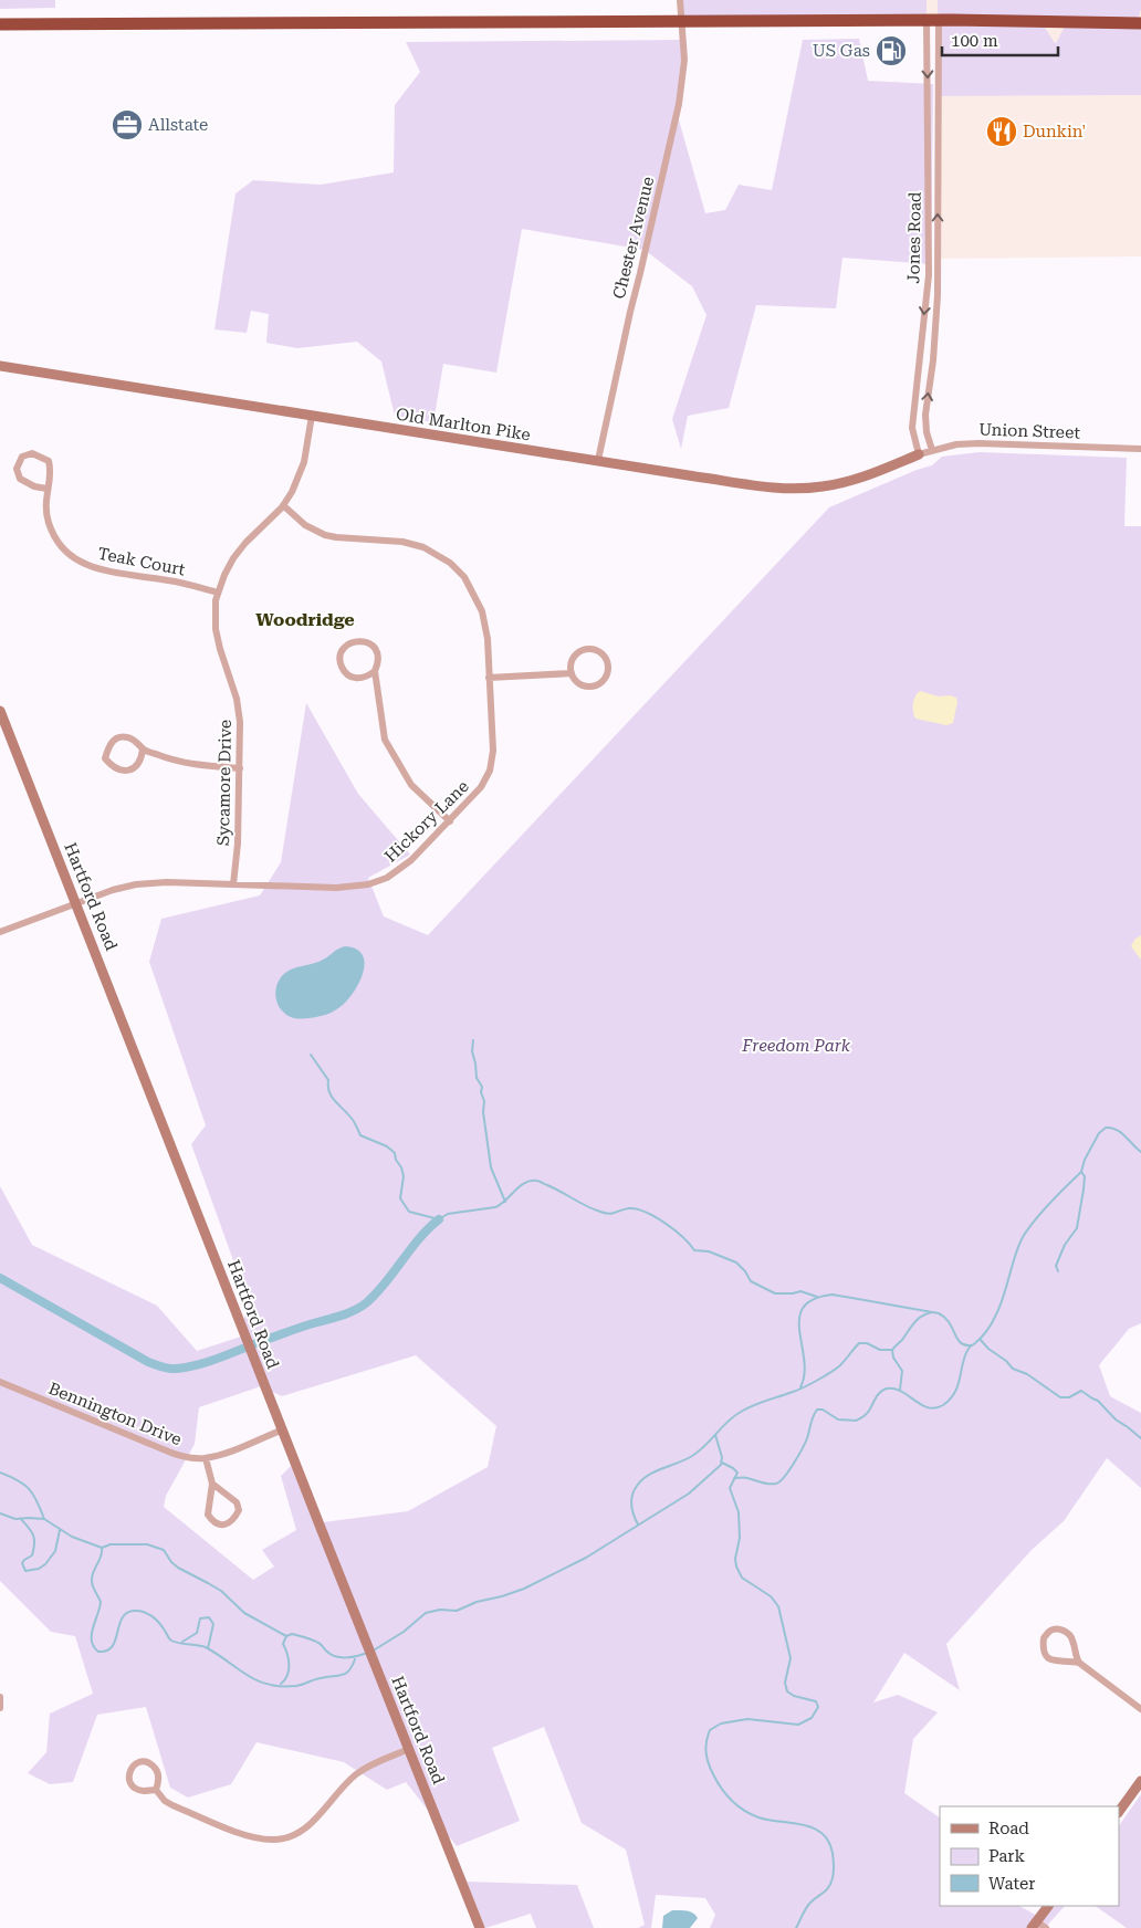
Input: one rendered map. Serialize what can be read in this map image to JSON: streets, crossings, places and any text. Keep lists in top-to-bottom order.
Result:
{
  "streets": {
    "street": [
      "Chester Avenue",
      "Jones Road",
      "Old Marlton Pike",
      "Union Street",
      "Teak Court",
      "Sycamore Drive",
      "Hickory Lane",
      "Hartford Road",
      "Bennington Drive"
    ]
  },
  "crossings": [
    ["Chester Avenue", "Old Marlton Pike"],
    ["Jones Road", "Old Marlton Pike"],
    ["Jones Road", "Union Street"],
    ["Old Marlton Pike", "Union Street"],
    ["Old Marlton Pike", "Sycamore Drive"],
    ["Teak Court", "Sycamore Drive"],
    ["Sycamore Drive", "Hickory Lane"],
    ["Hickory Lane", "Hartford Road"],
    ["Hartford Road", "Bennington Drive"]
  ],
  "districts": ["Woodridge"],
  "parks": ["Freedom Park"],
  "places": {
    "fuel station": ["US Gas"],
    "office": ["Allstate"],
    "restaurant": ["Dunkin'"]
  },
  "legend": ["Road", "Park", "Water"],
  "scale_bar": "100 m"
}
